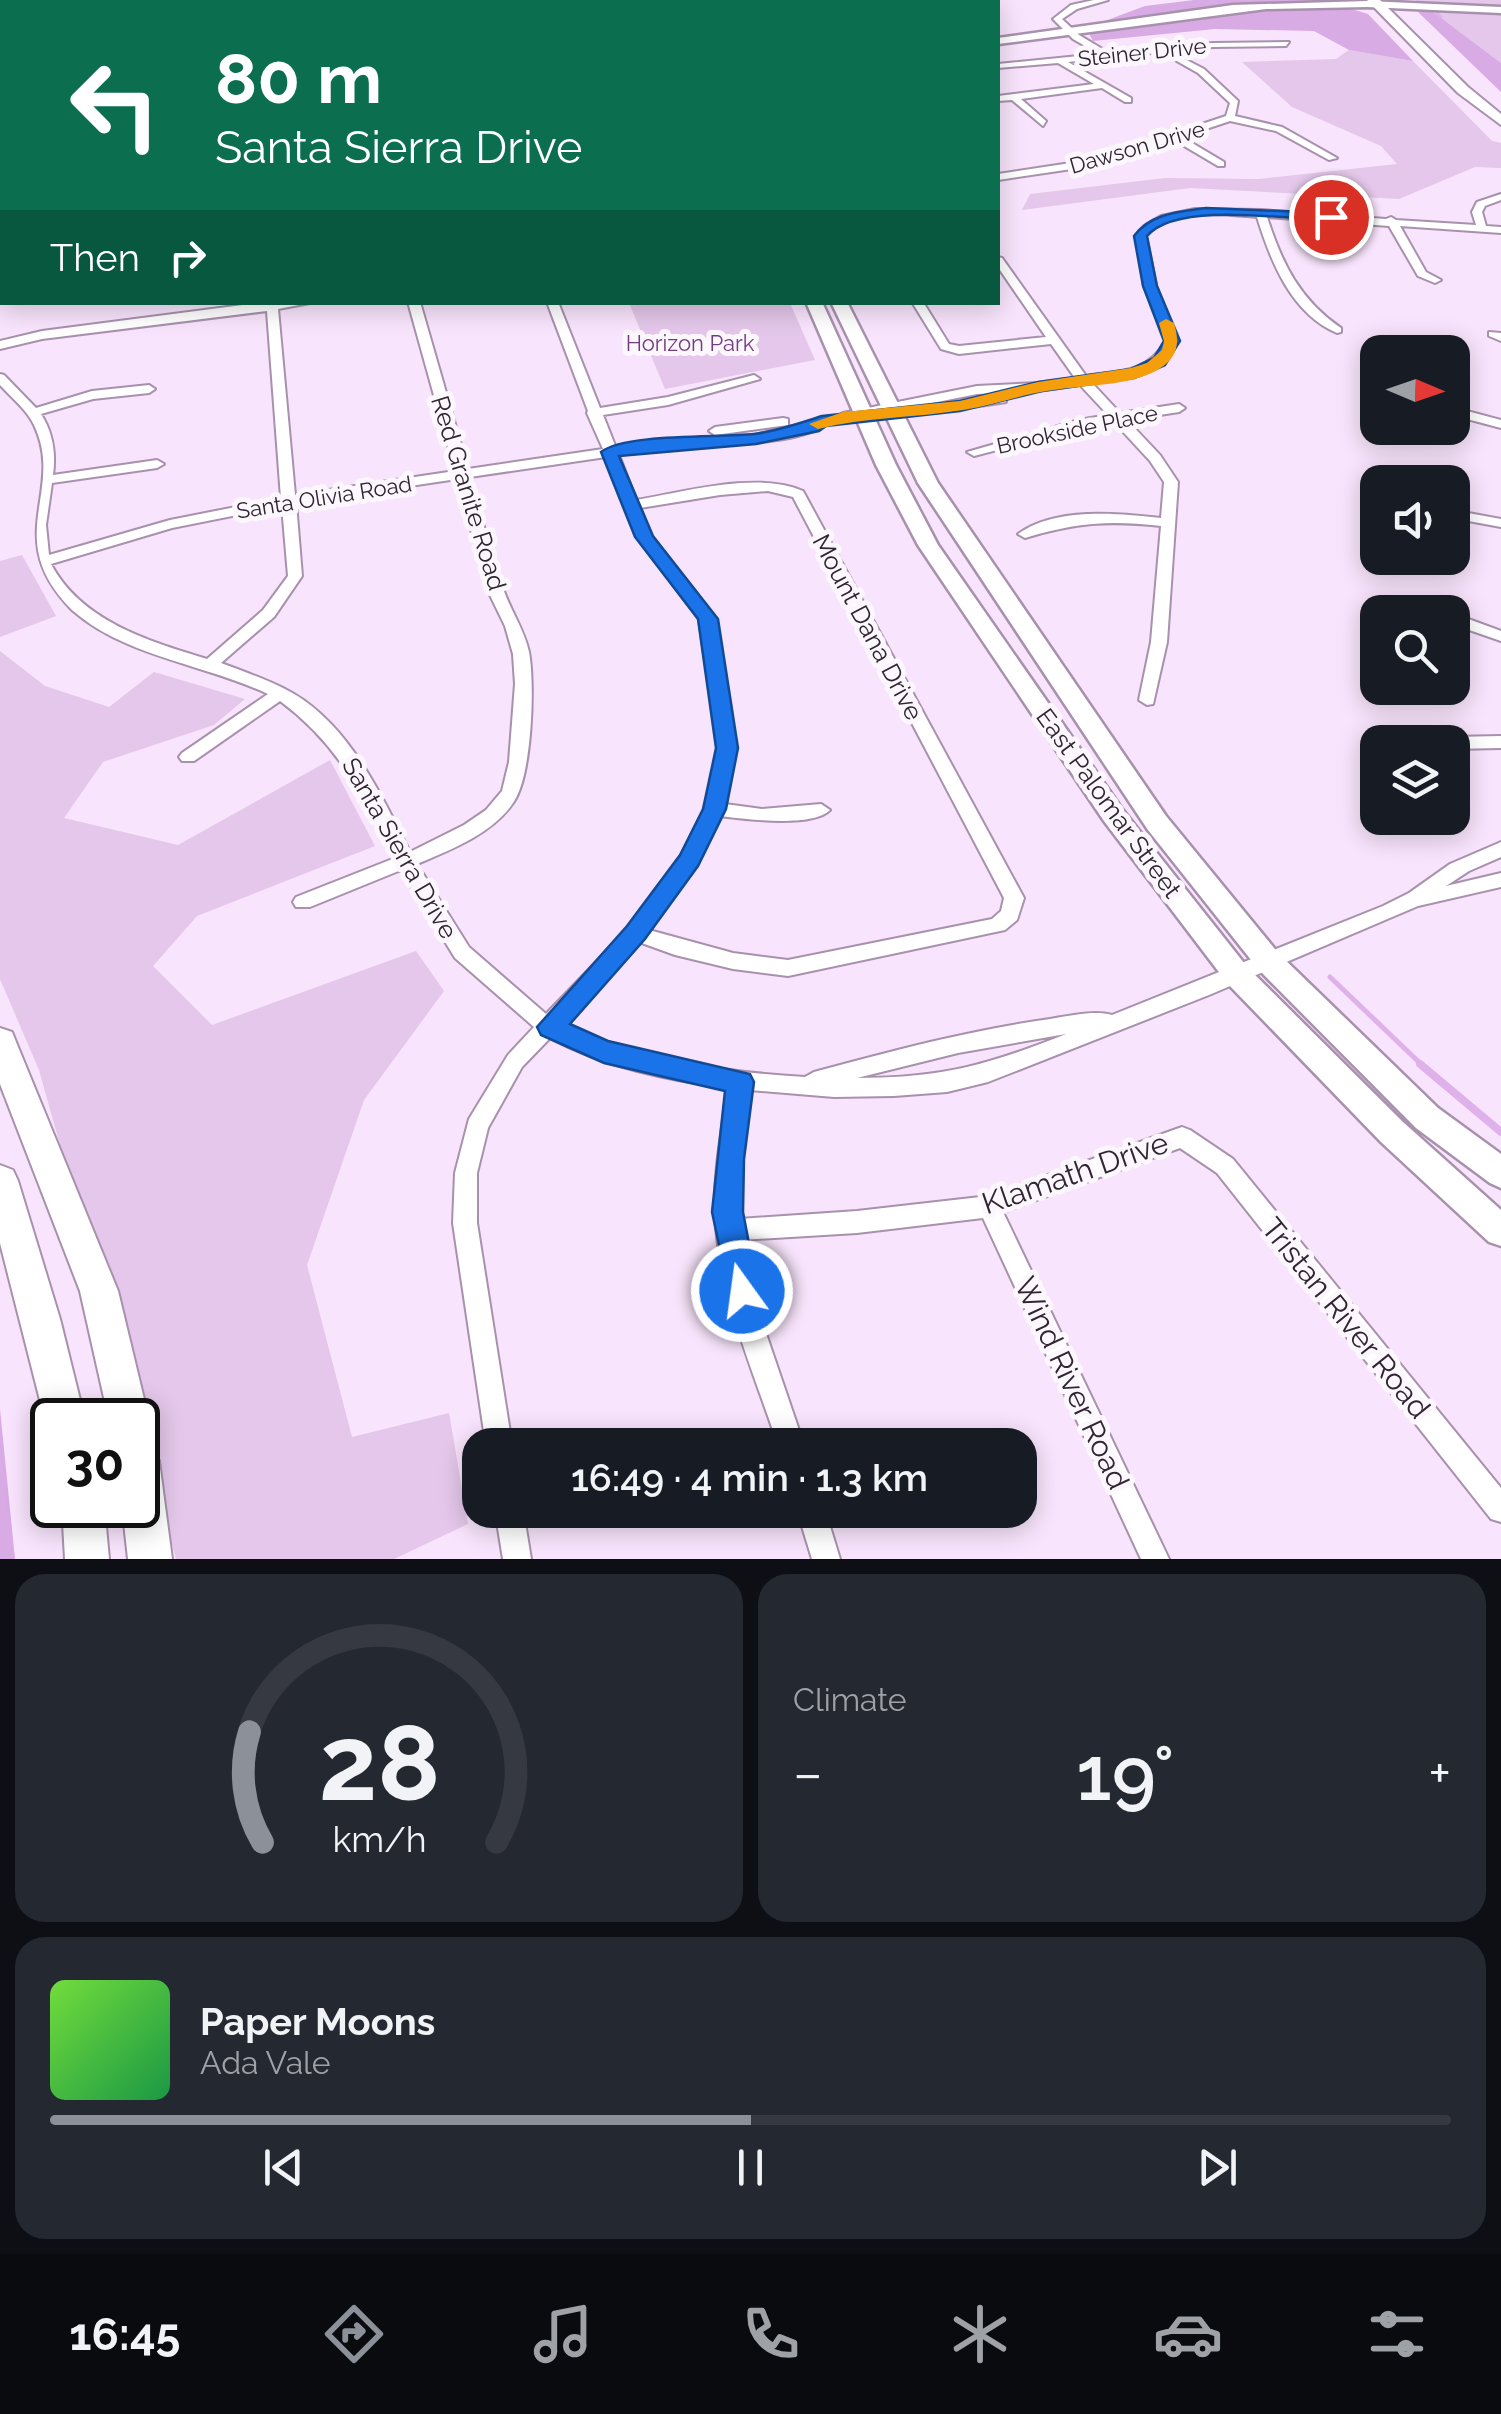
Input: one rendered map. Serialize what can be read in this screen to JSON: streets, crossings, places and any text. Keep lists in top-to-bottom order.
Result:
{
  "streets": {
    "main road": ["East Palomar Street"],
    "street": [
      "Steiner Drive",
      "Dawson Drive",
      "Brookside Place",
      "Red Granite Road",
      "Santa Olivia Road",
      "Mount Dana Drive",
      "Santa Sierra Drive",
      "Klamath Drive",
      "Tristan River Road",
      "Wind River Road"
    ]
  },
  "crossings": [
    ["Steiner Drive", "Dawson Drive"],
    ["Red Granite Road", "Santa Olivia Road"],
    ["Red Granite Road", "Santa Sierra Drive"],
    ["Santa Olivia Road", "East Palomar Street"],
    ["Santa Olivia Road", "Santa Sierra Drive"],
    ["East Palomar Street", "Santa Sierra Drive"],
    ["Klamath Drive", "Tristan River Road"],
    ["Klamath Drive", "Wind River Road"]
  ],
  "parks": ["Horizon Park"],
  "north": "right",
  "page": {
    "turn": ["80 m", "Santa Sierra Drive"],
    "then": "Then",
    "limit": "30",
    "trip": "16:49 · 4 min · 1.3 km",
    "tile": "Climate",
    "heat": ["−", "19°", "+"],
    "song": ["Paper Moons", "Ada Vale"],
    "tabs": "16:45",
    "gauge": ["28", "km/h"]
  }
}
